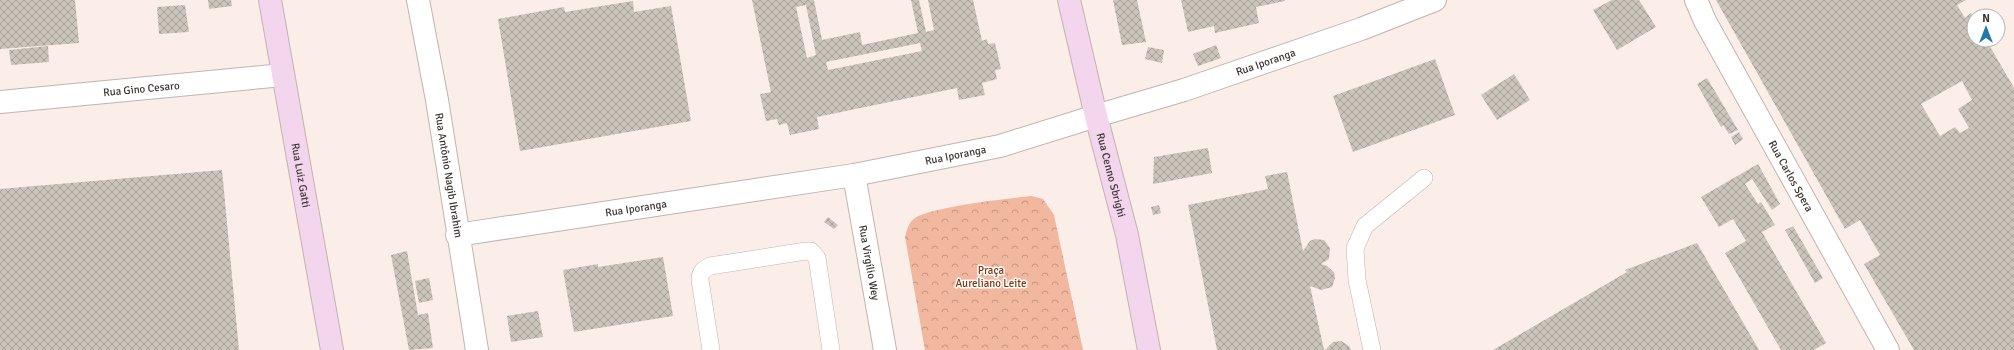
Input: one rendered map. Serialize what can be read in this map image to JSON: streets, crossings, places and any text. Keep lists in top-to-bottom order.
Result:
{
  "streets": {
    "street": [
      "Rua Iporanga",
      "Rua Gino Cesaro",
      "Rua Luiz Gatti",
      "Rua Antônio Nagib Ibrahim",
      "Rua Cenno Sbrighi",
      "Rua Carlos Spera",
      "Rua Virgílio Wey"
    ]
  },
  "crossings": [
    ["Rua Iporanga", "Rua Antônio Nagib Ibrahim"],
    ["Rua Iporanga", "Rua Cenno Sbrighi"],
    ["Rua Iporanga", "Rua Virgílio Wey"],
    ["Rua Gino Cesaro", "Rua Luiz Gatti"]
  ],
  "parks": ["Praça Aureliano Leite"],
  "north": "top"
}
